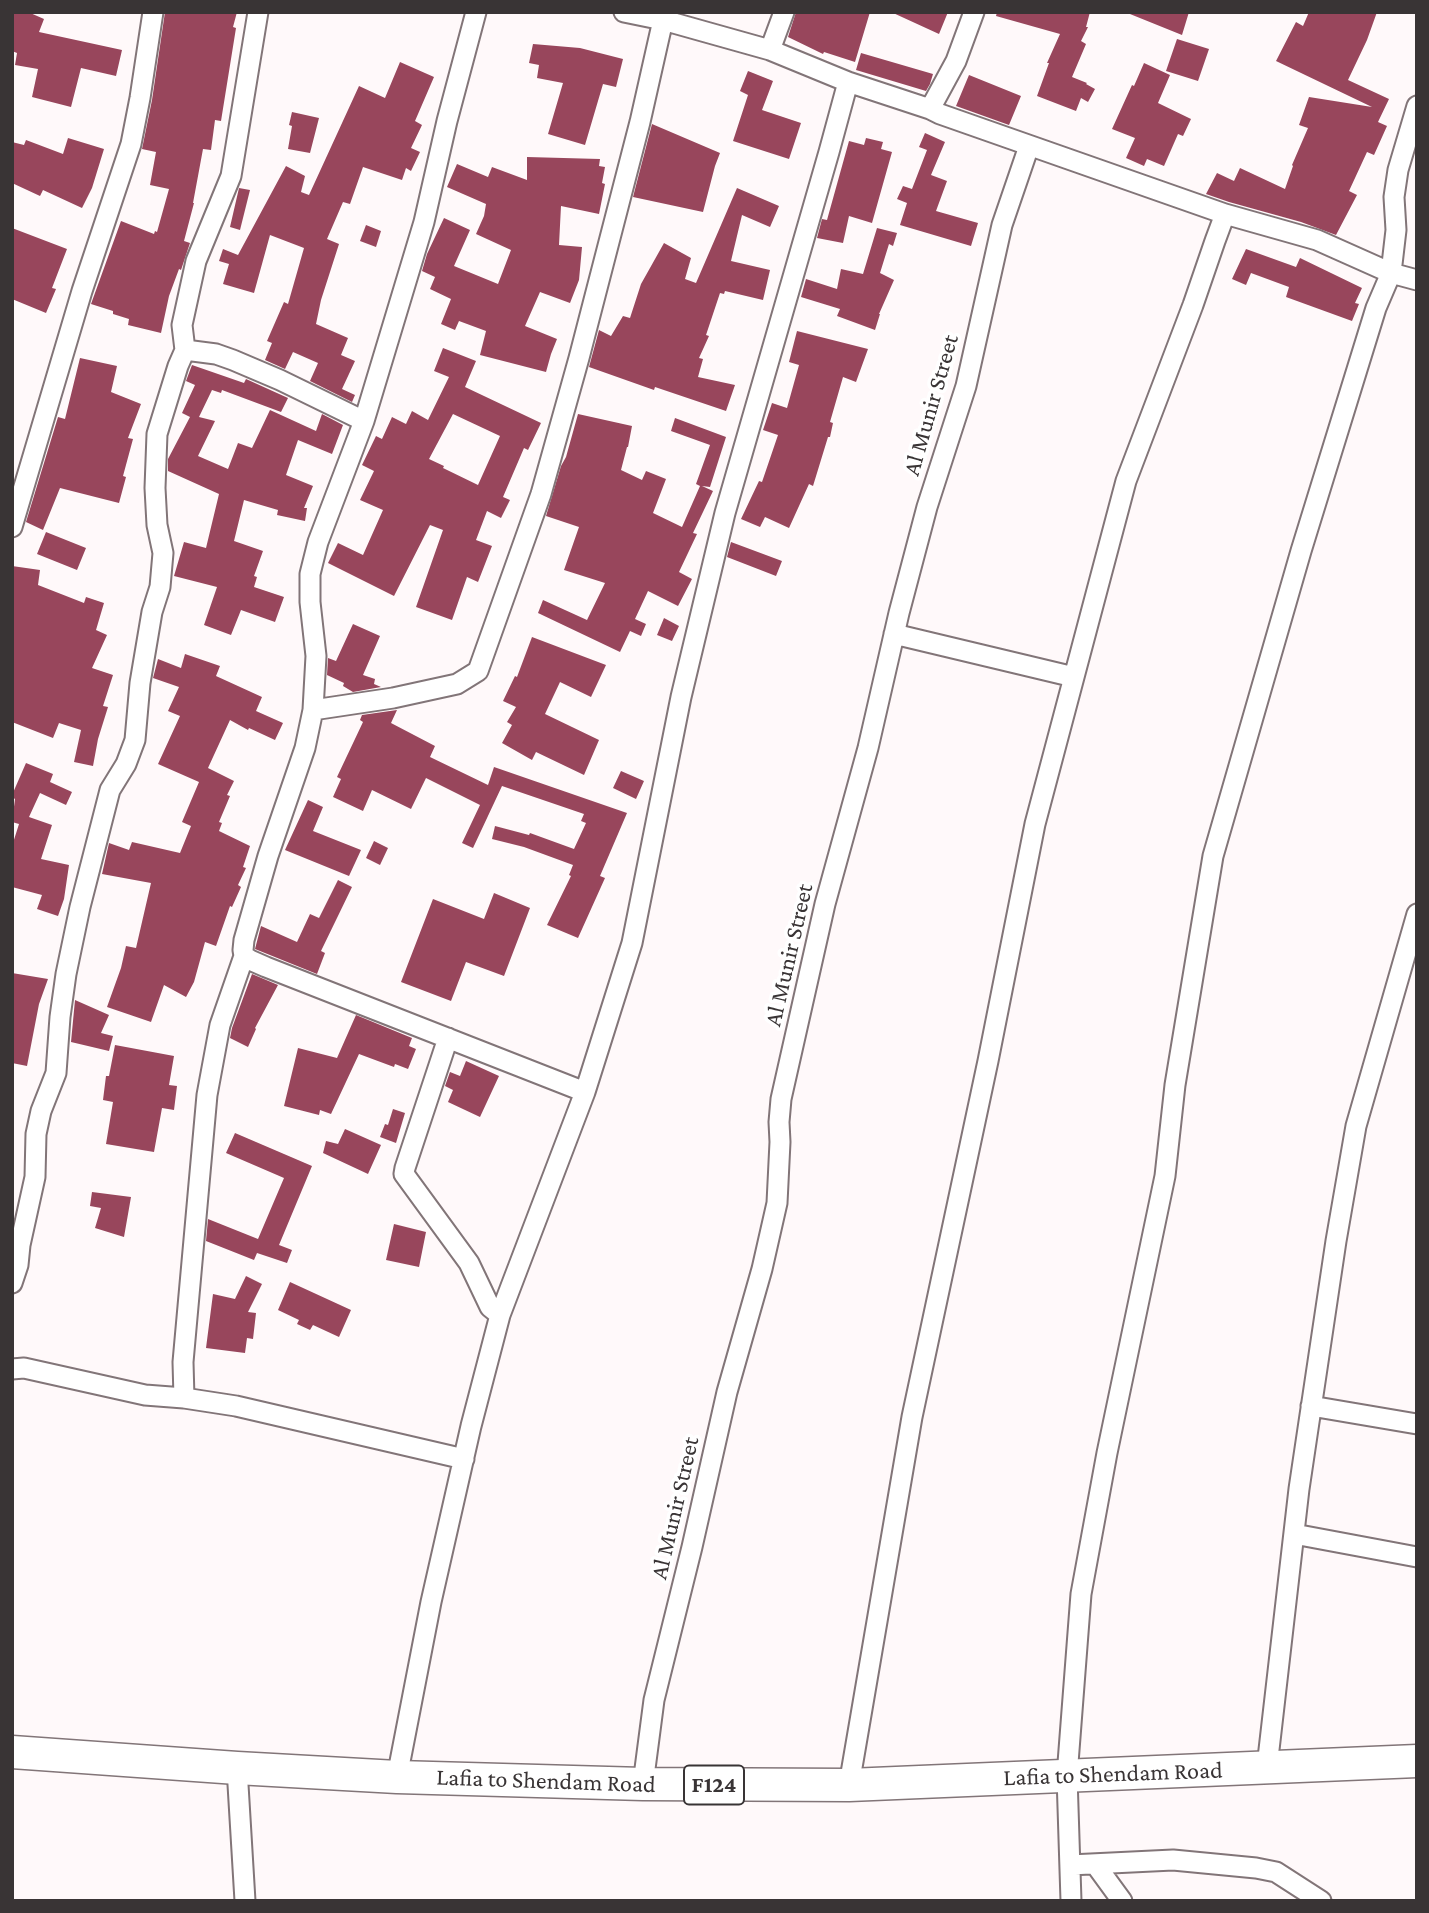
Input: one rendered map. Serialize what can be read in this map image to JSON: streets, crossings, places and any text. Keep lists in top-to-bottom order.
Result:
{
  "streets": {
    "main road": ["Lafia to Shendam Road", "F124"],
    "street": ["Al Munir Street"]
  },
  "crossings": [
    ["Al Munir Street", "Lafia to Shendam Road"]
  ]
}
